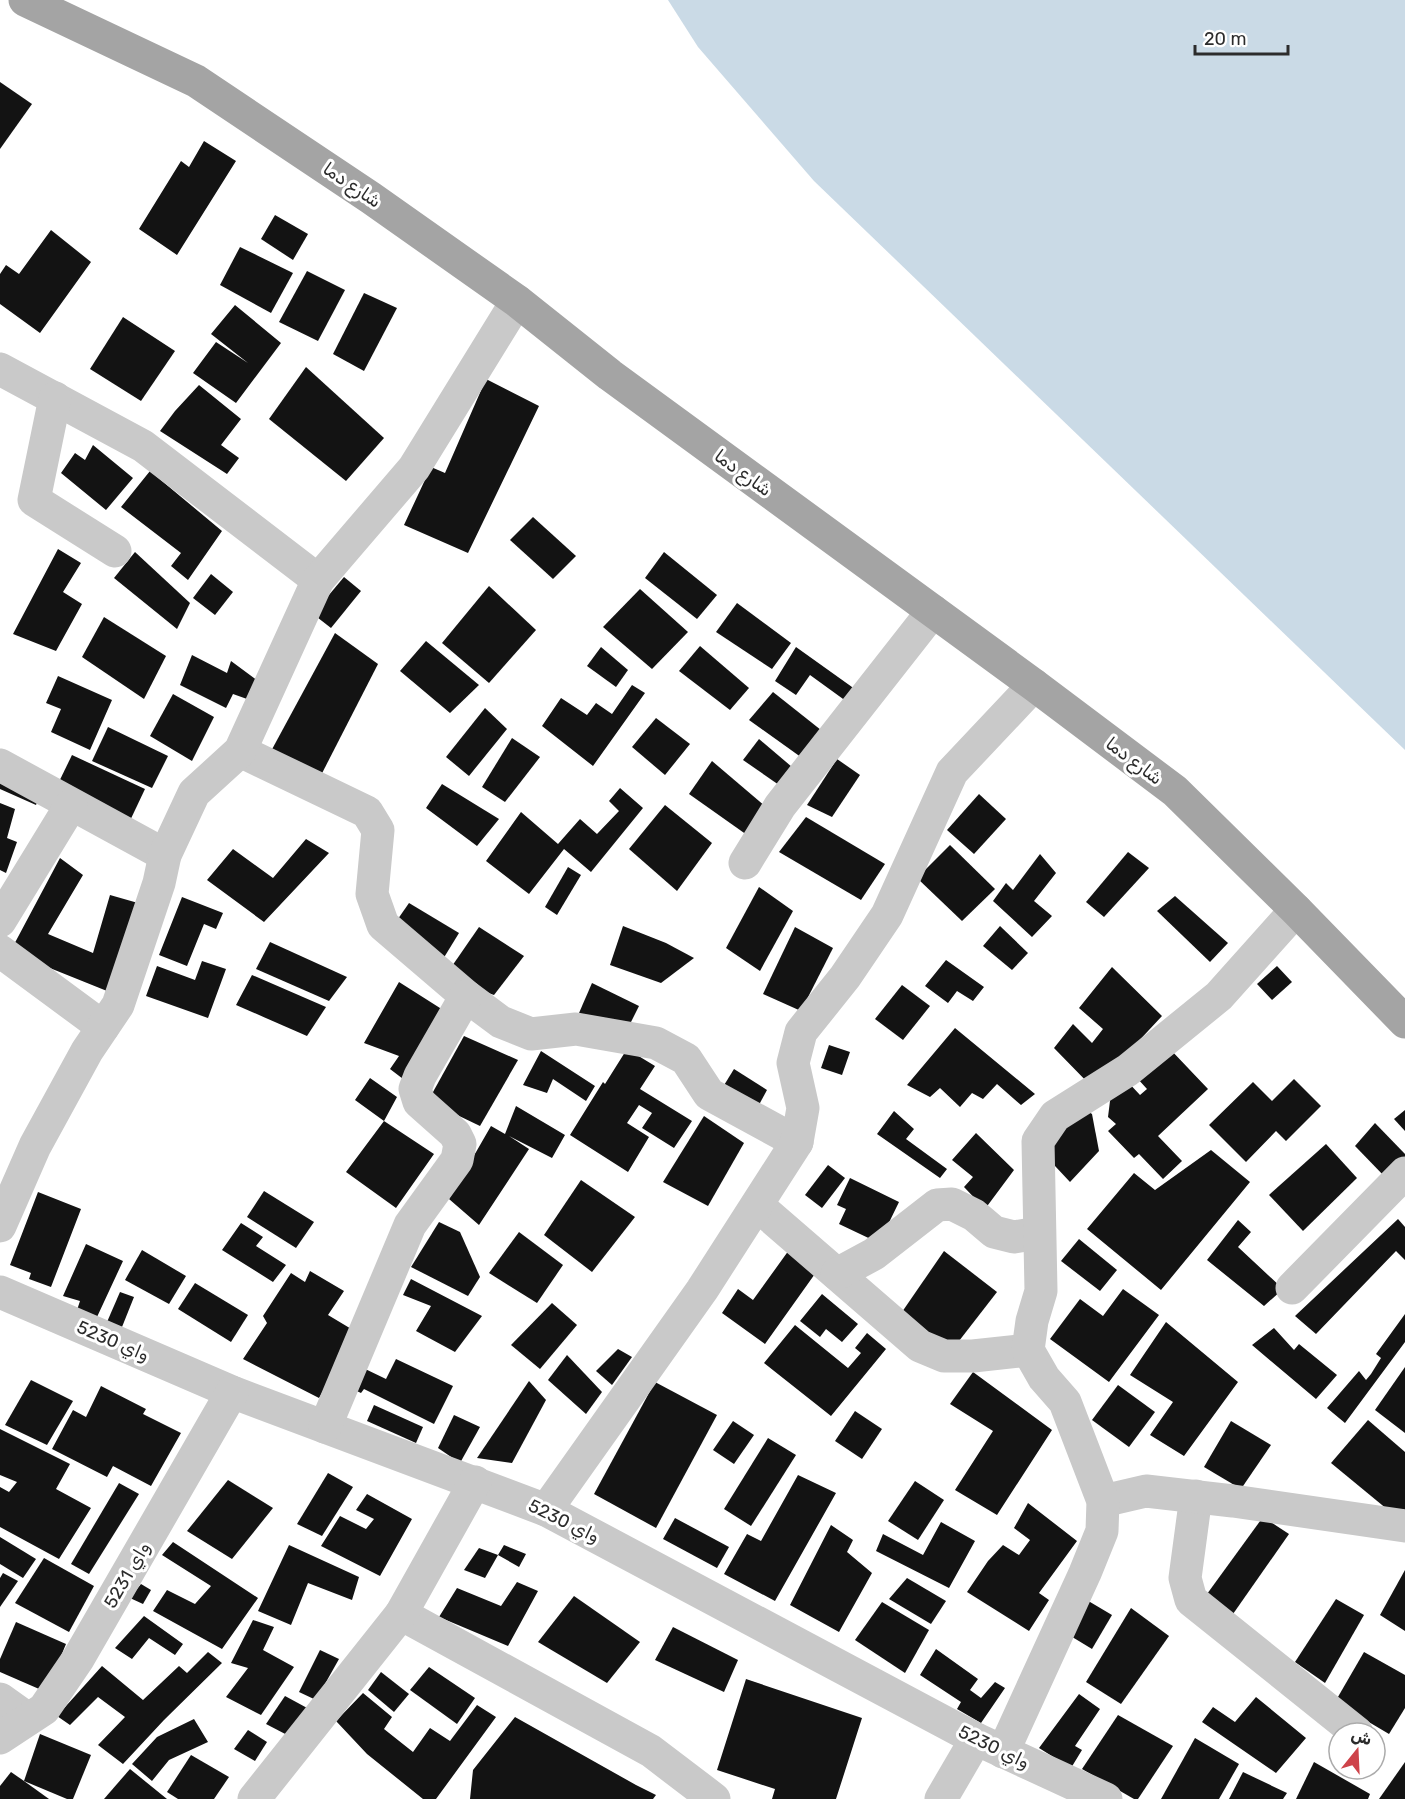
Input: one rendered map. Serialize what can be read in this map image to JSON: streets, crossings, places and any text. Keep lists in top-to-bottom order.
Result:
{
  "streets": {
    "main road": ["شارع دما"],
    "street": ["واي 5230", "واي 5231"]
  },
  "crossings": [
    ["واي 5230", "واي 5231"]
  ],
  "scale_bar": "20 m",
  "north": "top"
}
